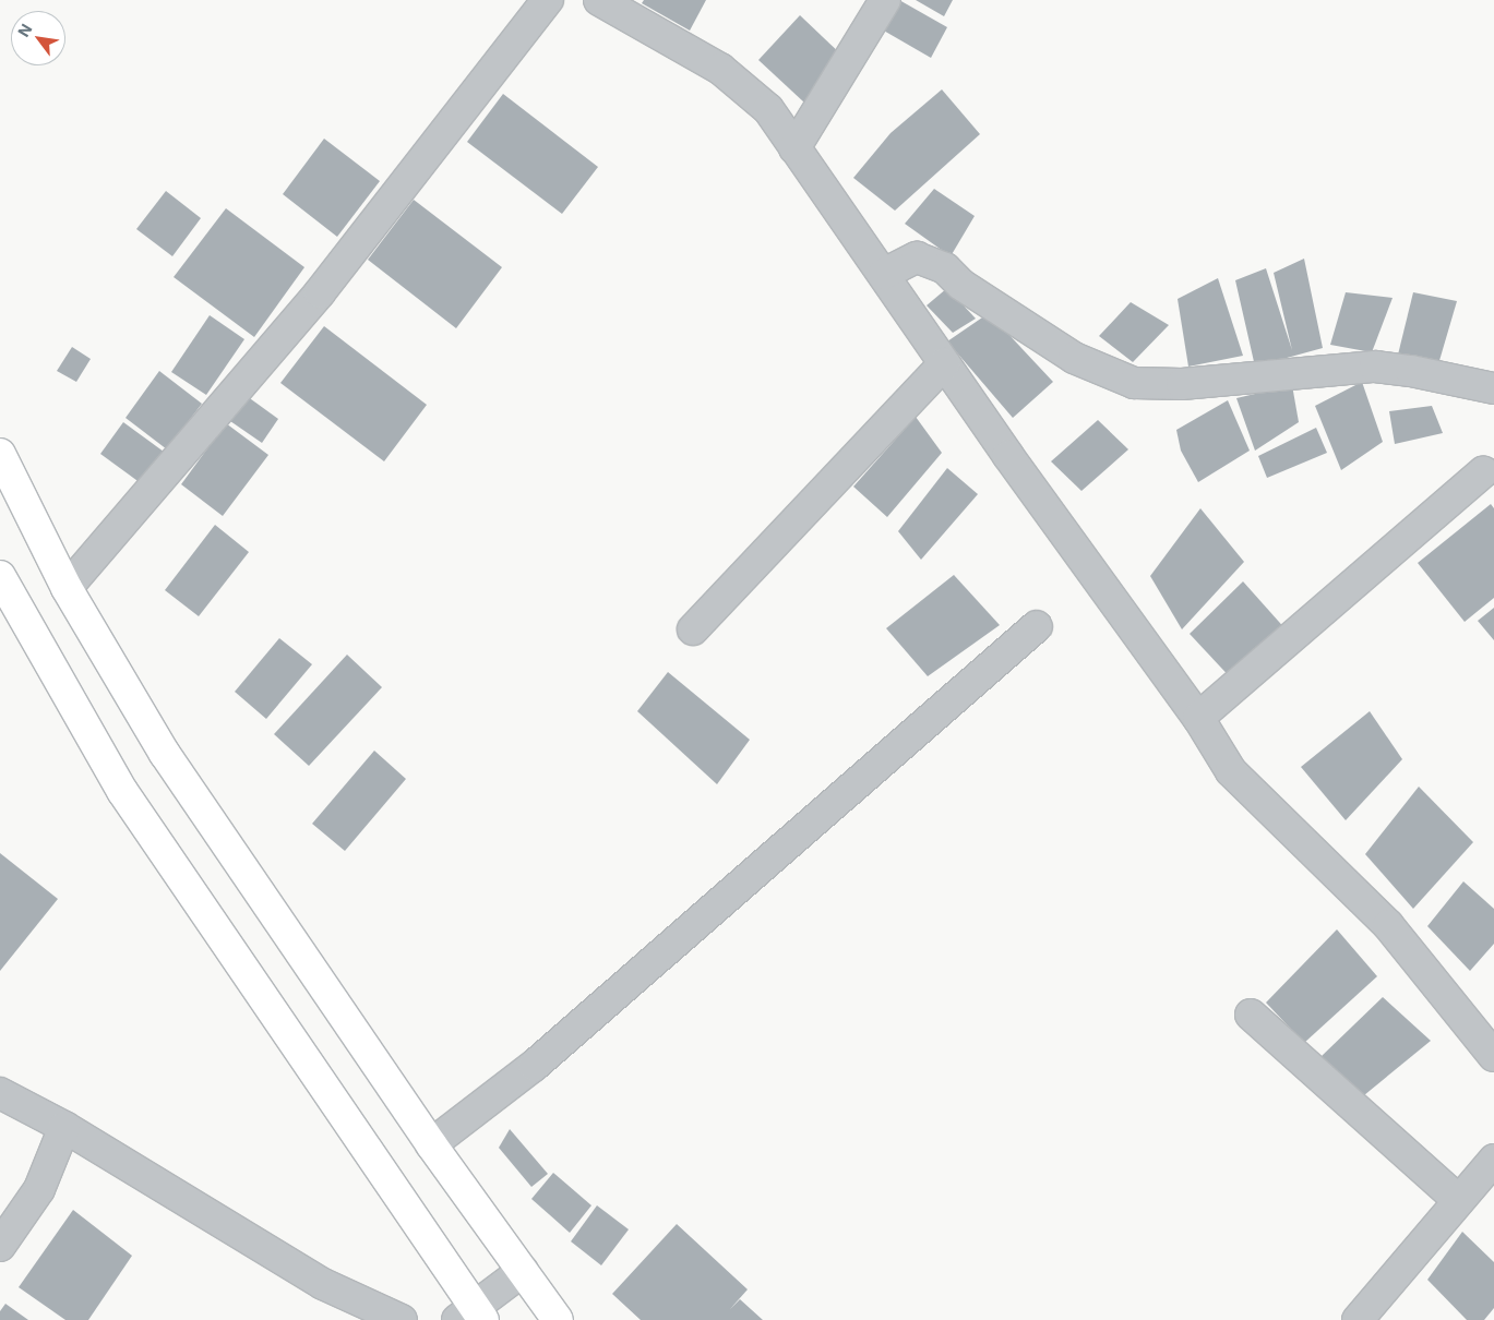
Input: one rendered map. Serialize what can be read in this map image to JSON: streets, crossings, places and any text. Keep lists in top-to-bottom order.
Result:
{
  "north": "top left"
}
